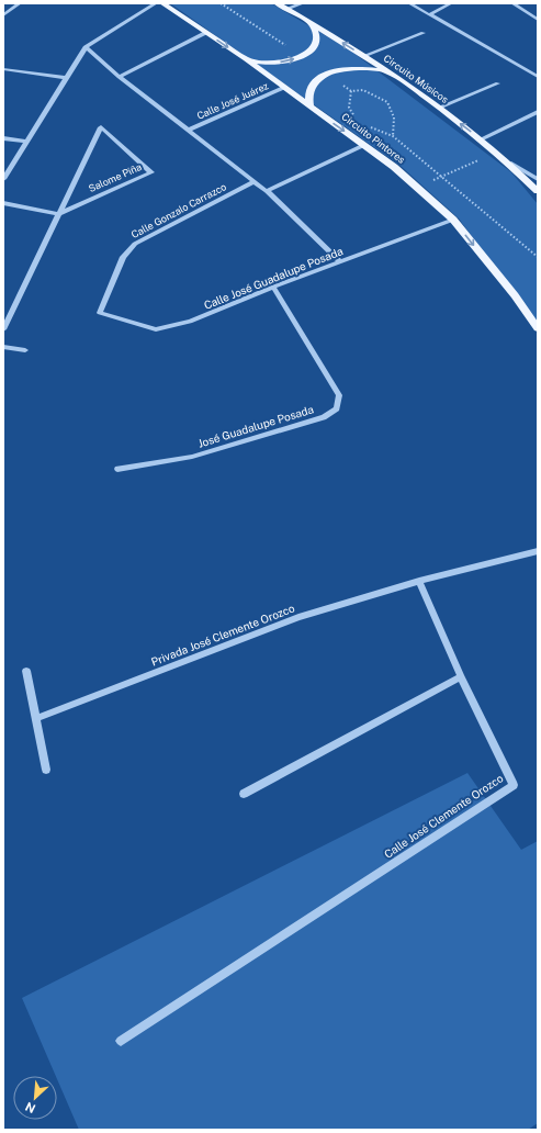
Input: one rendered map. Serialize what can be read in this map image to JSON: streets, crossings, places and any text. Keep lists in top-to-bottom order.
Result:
{
  "streets": {
    "main road": ["Circuito Músicos", "Circuito Pintores"],
    "street": [
      "Calle José Juárez",
      "Salome Piña",
      "Calle Gonzalo Carrazco",
      "Calle José Guadalupe Posada",
      "José Guadalupe Posada",
      "Privada José Clemente Orozco",
      "Calle José Clemente Orozco"
    ]
  },
  "crossings": [
    ["Calle José Juárez", "Circuito Pintores"],
    ["Circuito Pintores", "Calle José Guadalupe Posada"],
    ["Calle Gonzalo Carrazco", "Calle José Guadalupe Posada"],
    ["Calle José Guadalupe Posada", "José Guadalupe Posada"],
    ["Privada José Clemente Orozco", "Calle José Clemente Orozco"]
  ],
  "one_way": ["Circuito Músicos", "Circuito Pintores"],
  "north": "bottom left"
}
